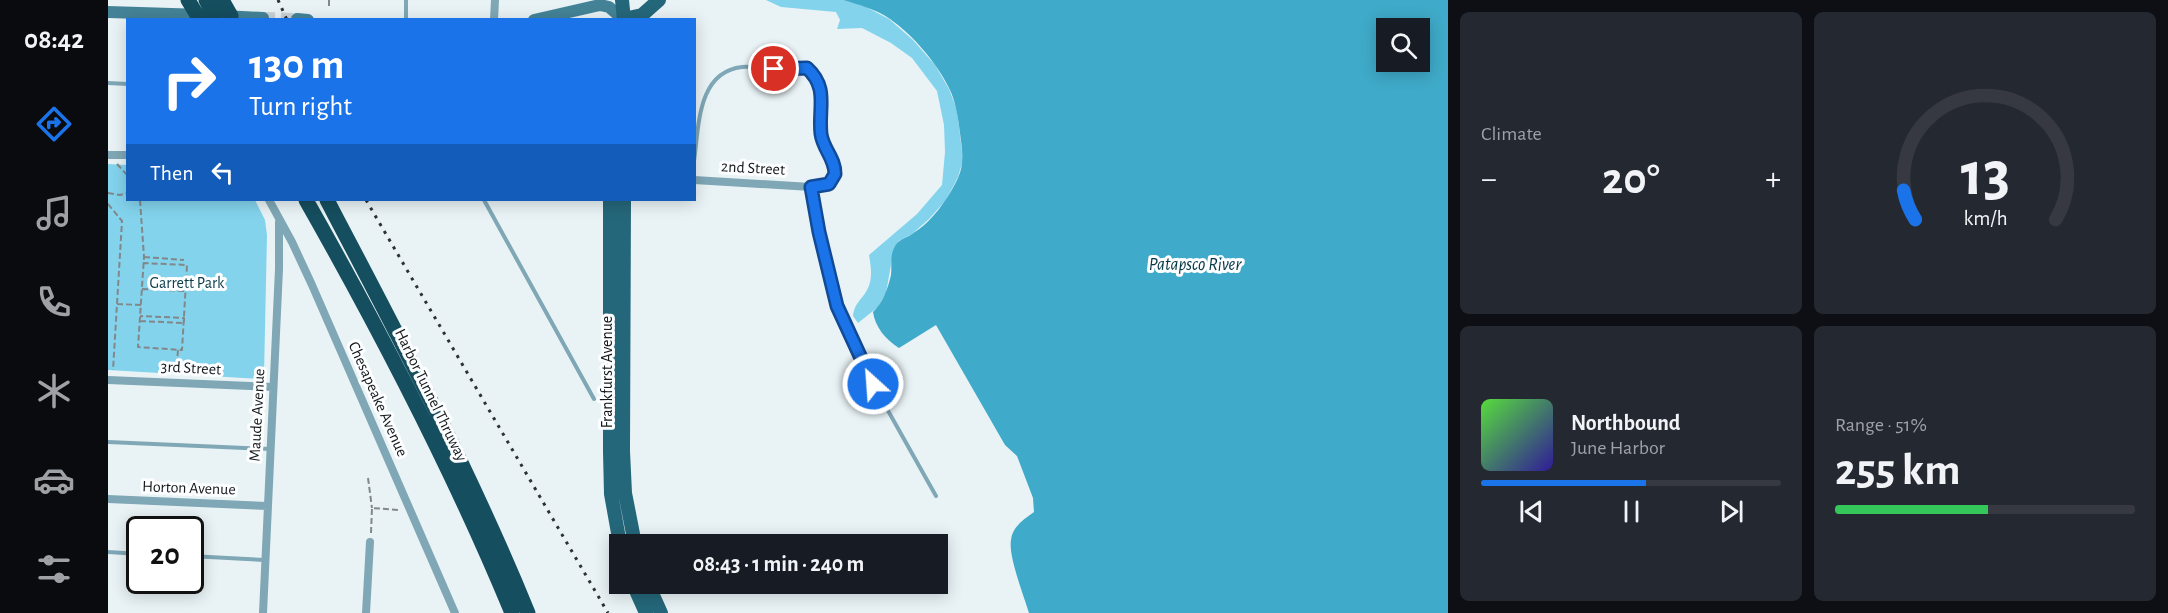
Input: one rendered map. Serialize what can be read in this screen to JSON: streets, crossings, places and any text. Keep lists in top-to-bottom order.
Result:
{
  "streets": {
    "highway": ["Harbor Tunnel Thruway"],
    "main road": ["Frankfurst Avenue"],
    "street": [
      "2nd Street",
      "3rd Street",
      "Chesapeake Avenue",
      "Maude Avenue",
      "Horton Avenue"
    ]
  },
  "crossings": [
    ["3rd Street", "Maude Avenue"],
    ["Chesapeake Avenue", "Maude Avenue"],
    ["Maude Avenue", "Horton Avenue"]
  ],
  "water": ["Patapsco River"],
  "parks": ["Garrett Park"],
  "page": {
    "tabs": "08:42",
    "tile": [
      "Climate",
      ["Range · 51%", "255 km"]
    ],
    "turn": ["130 m", "Turn right"],
    "then": "Then",
    "heat": ["−", "20°", "+"],
    "song": ["Northbound", "June Harbor"],
    "limit": "20",
    "trip": "08:43 · 1 min · 240 m",
    "gauge": ["13", "km/h"]
  }
}
